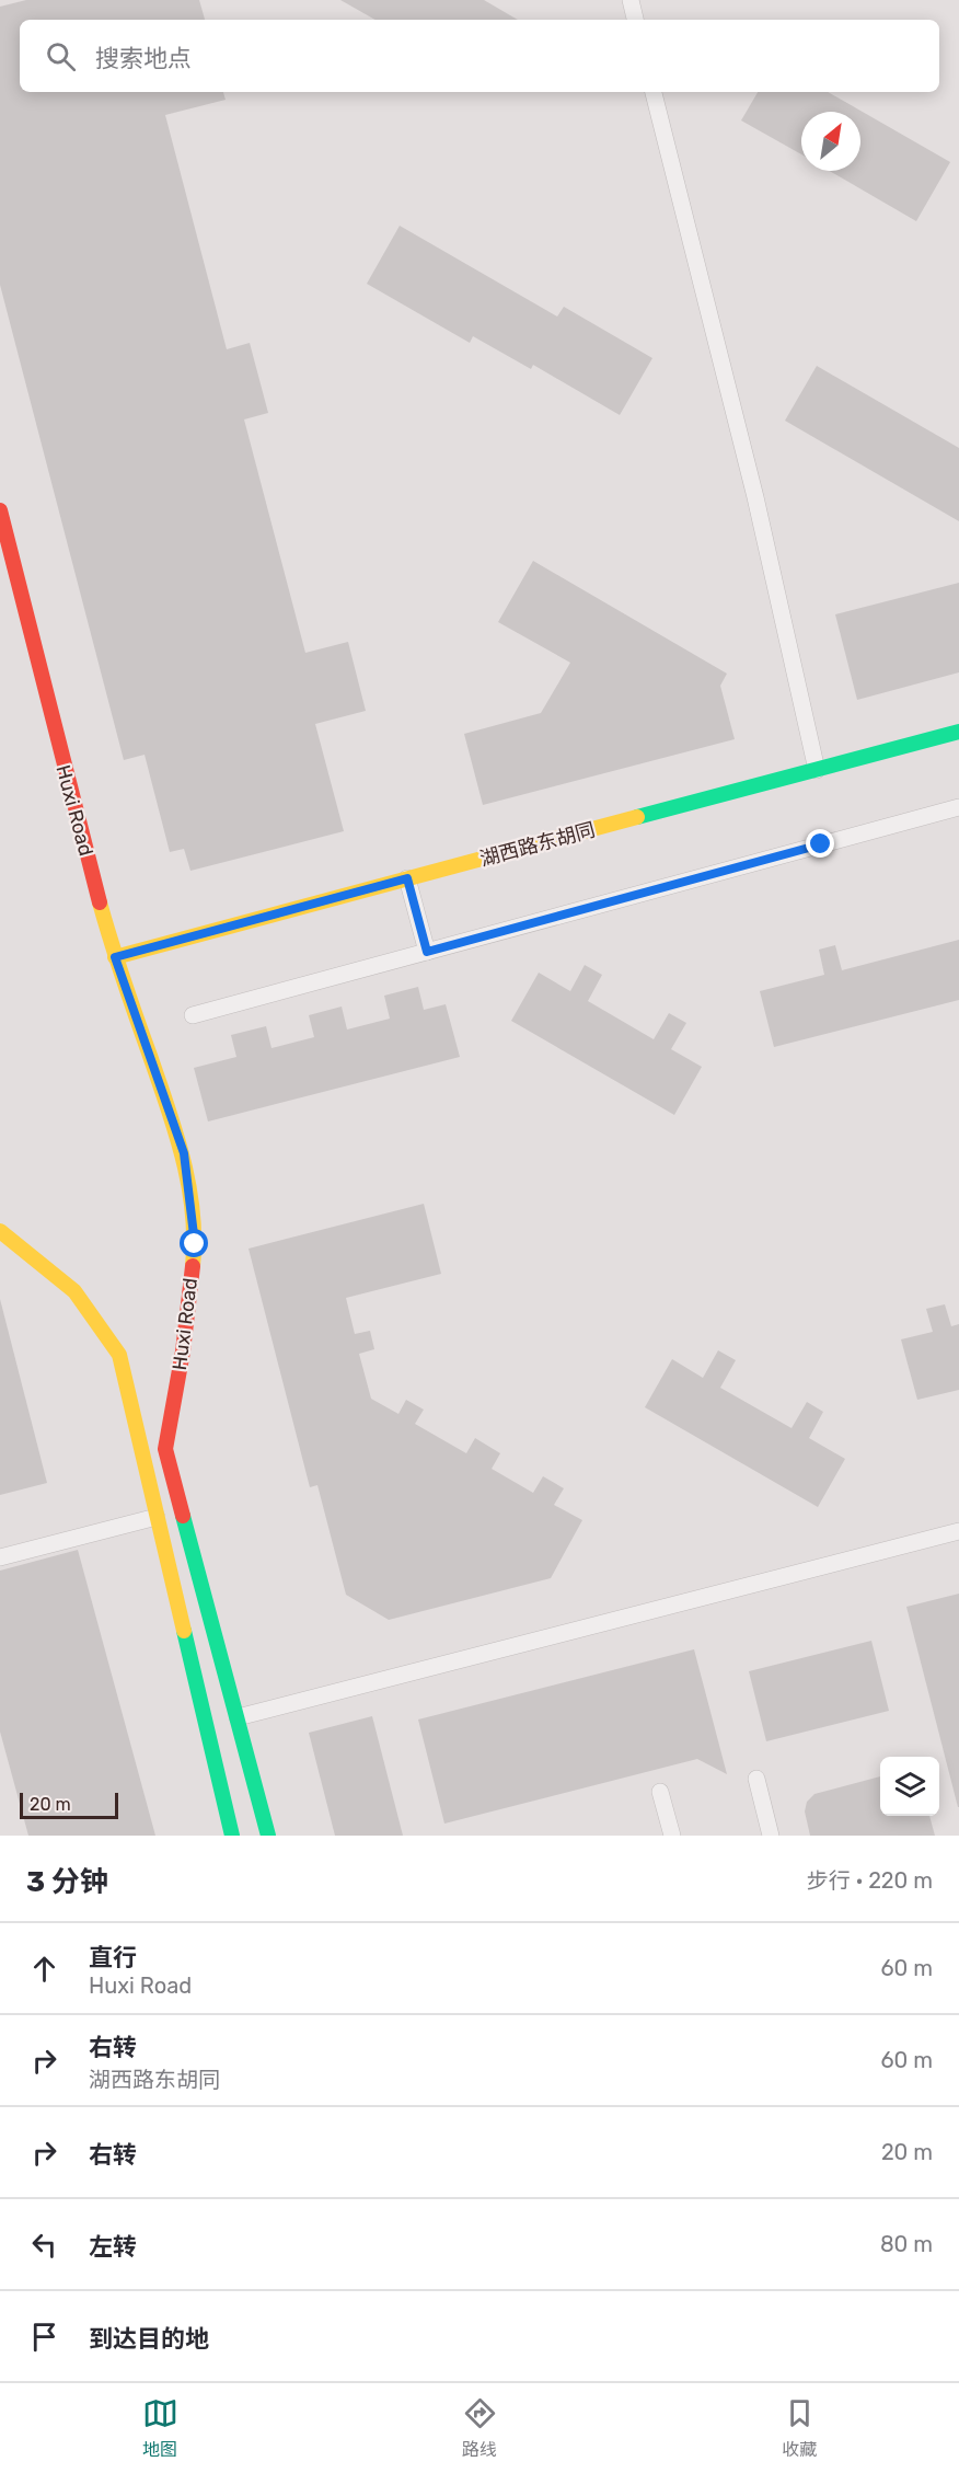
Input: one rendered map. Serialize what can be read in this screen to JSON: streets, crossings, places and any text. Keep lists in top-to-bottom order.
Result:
{
  "streets": {
    "main road": ["Huxi Road", "湖西路东胡同"]
  },
  "crossings": [
    ["Huxi Road", "湖西路东胡同"]
  ],
  "scale_bar": "20 m",
  "north": "top right",
  "page": {
    "search": "搜索地点",
    "scale": "20 m",
    "heading": ["3 分钟", "步行 · 220 m"],
    "list": [
      ["直行", "Huxi Road", "60 m"],
      ["右转", "湖西路东胡同", "60 m"],
      ["右转", "20 m"],
      ["左转", "80 m"],
      "到达目的地"
    ],
    "nav": ["地图", "路线", "收藏"]
  }
}
